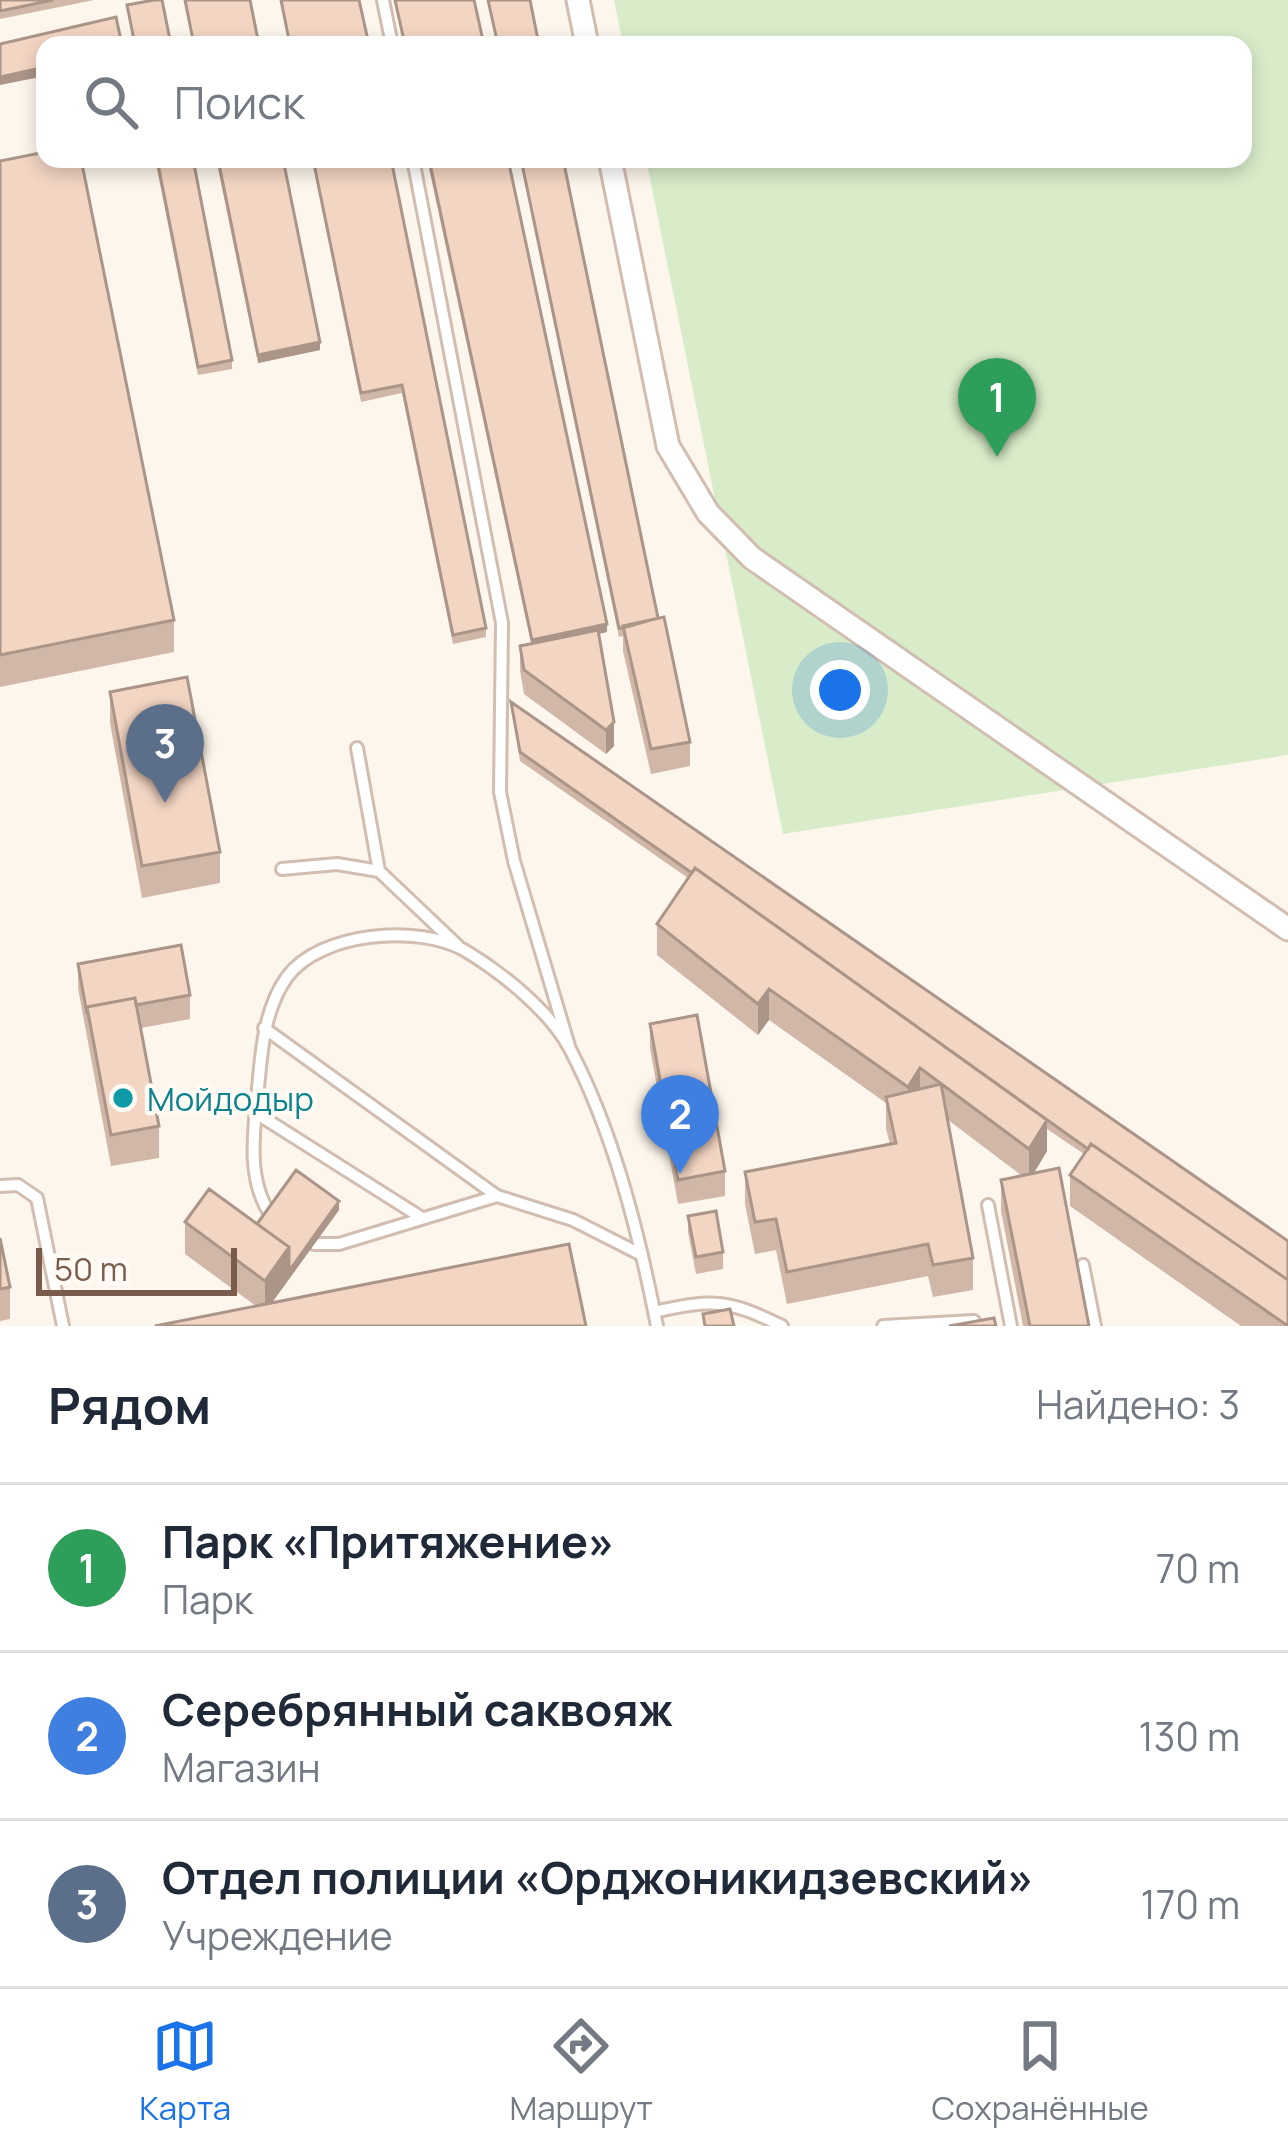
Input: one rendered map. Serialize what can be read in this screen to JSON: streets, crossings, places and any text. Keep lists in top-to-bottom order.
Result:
{
  "places": ["Мойдодыр"],
  "scale_bar": "50 m",
  "page": {
    "search": "Поиск",
    "pins": ["1", "3", "2"],
    "scale": "50 m",
    "heading": ["Рядом", "Найдено: 3"],
    "list": [
      {
        "mark": "1",
        "name": "Парк «Притяжение»",
        "note": "Парк",
        "value": "70 m"
      },
      {
        "mark": "2",
        "name": "Серебрянный саквояж",
        "note": "Магазин",
        "value": "130 m"
      },
      {
        "mark": "3",
        "name": "Отдел полиции «Орджоникидзевский»",
        "note": "Учреждение",
        "value": "170 m"
      }
    ],
    "nav": ["Карта", "Маршрут", "Сохранённые"]
  }
}
